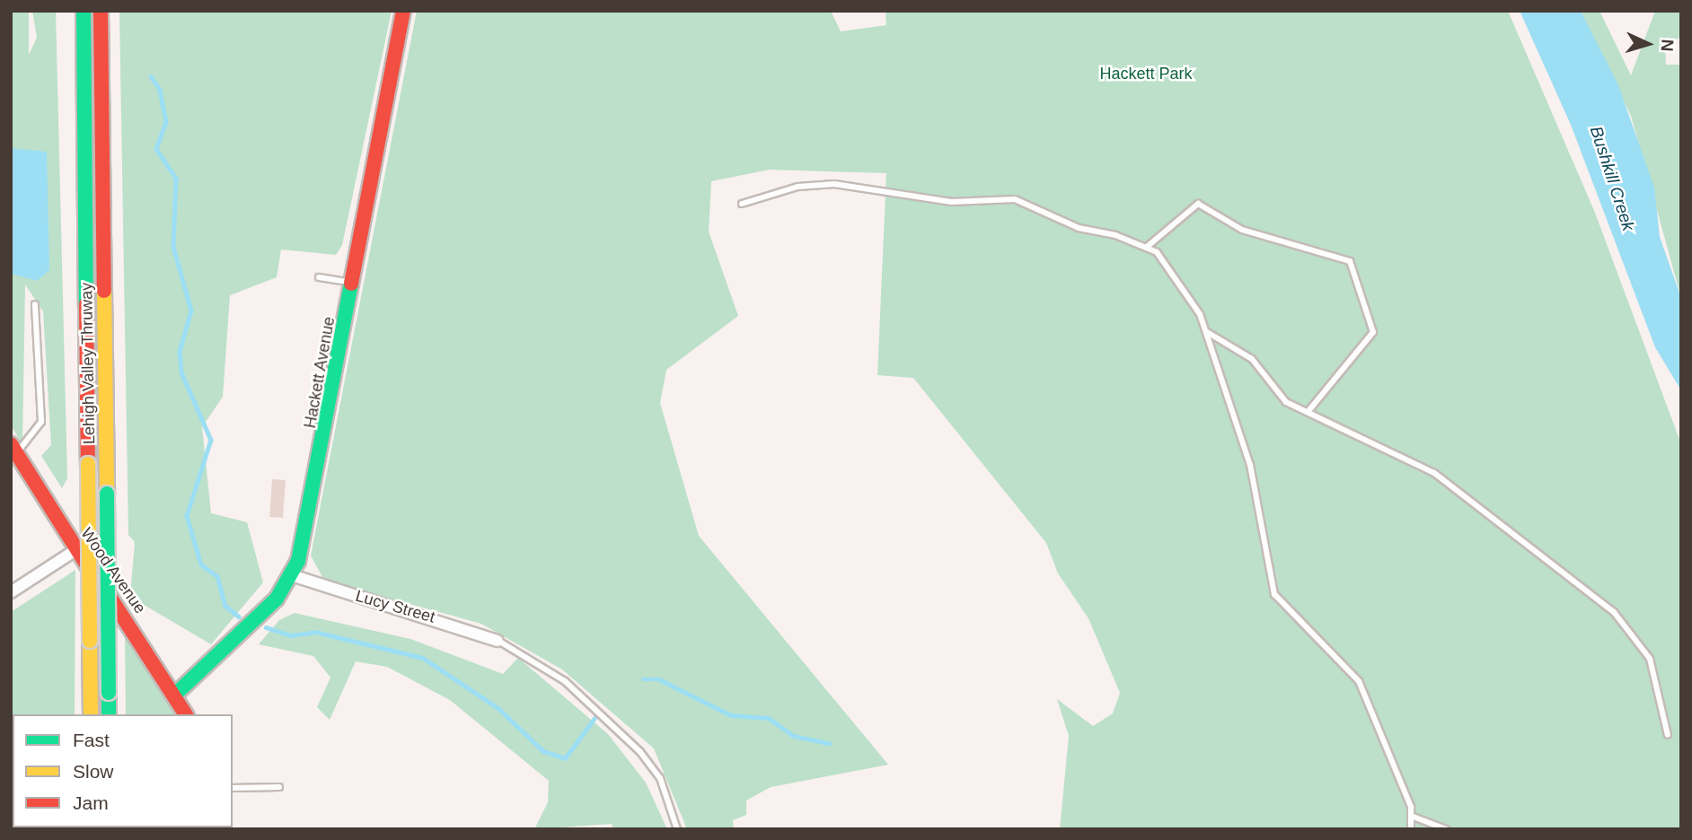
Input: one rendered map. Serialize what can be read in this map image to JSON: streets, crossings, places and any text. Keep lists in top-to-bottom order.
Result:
{
  "streets": {
    "main road": ["Lehigh Valley Thruway", "Hackett Avenue", "Wood Avenue"],
    "street": ["Lucy Street"]
  },
  "crossings": [
    ["Hackett Avenue", "Wood Avenue"],
    ["Hackett Avenue", "Lucy Street"]
  ],
  "water": ["Bushkill Creek"],
  "parks": ["Hackett Park"],
  "legend": ["Fast", "Slow", "Jam"],
  "north": "right"
}
